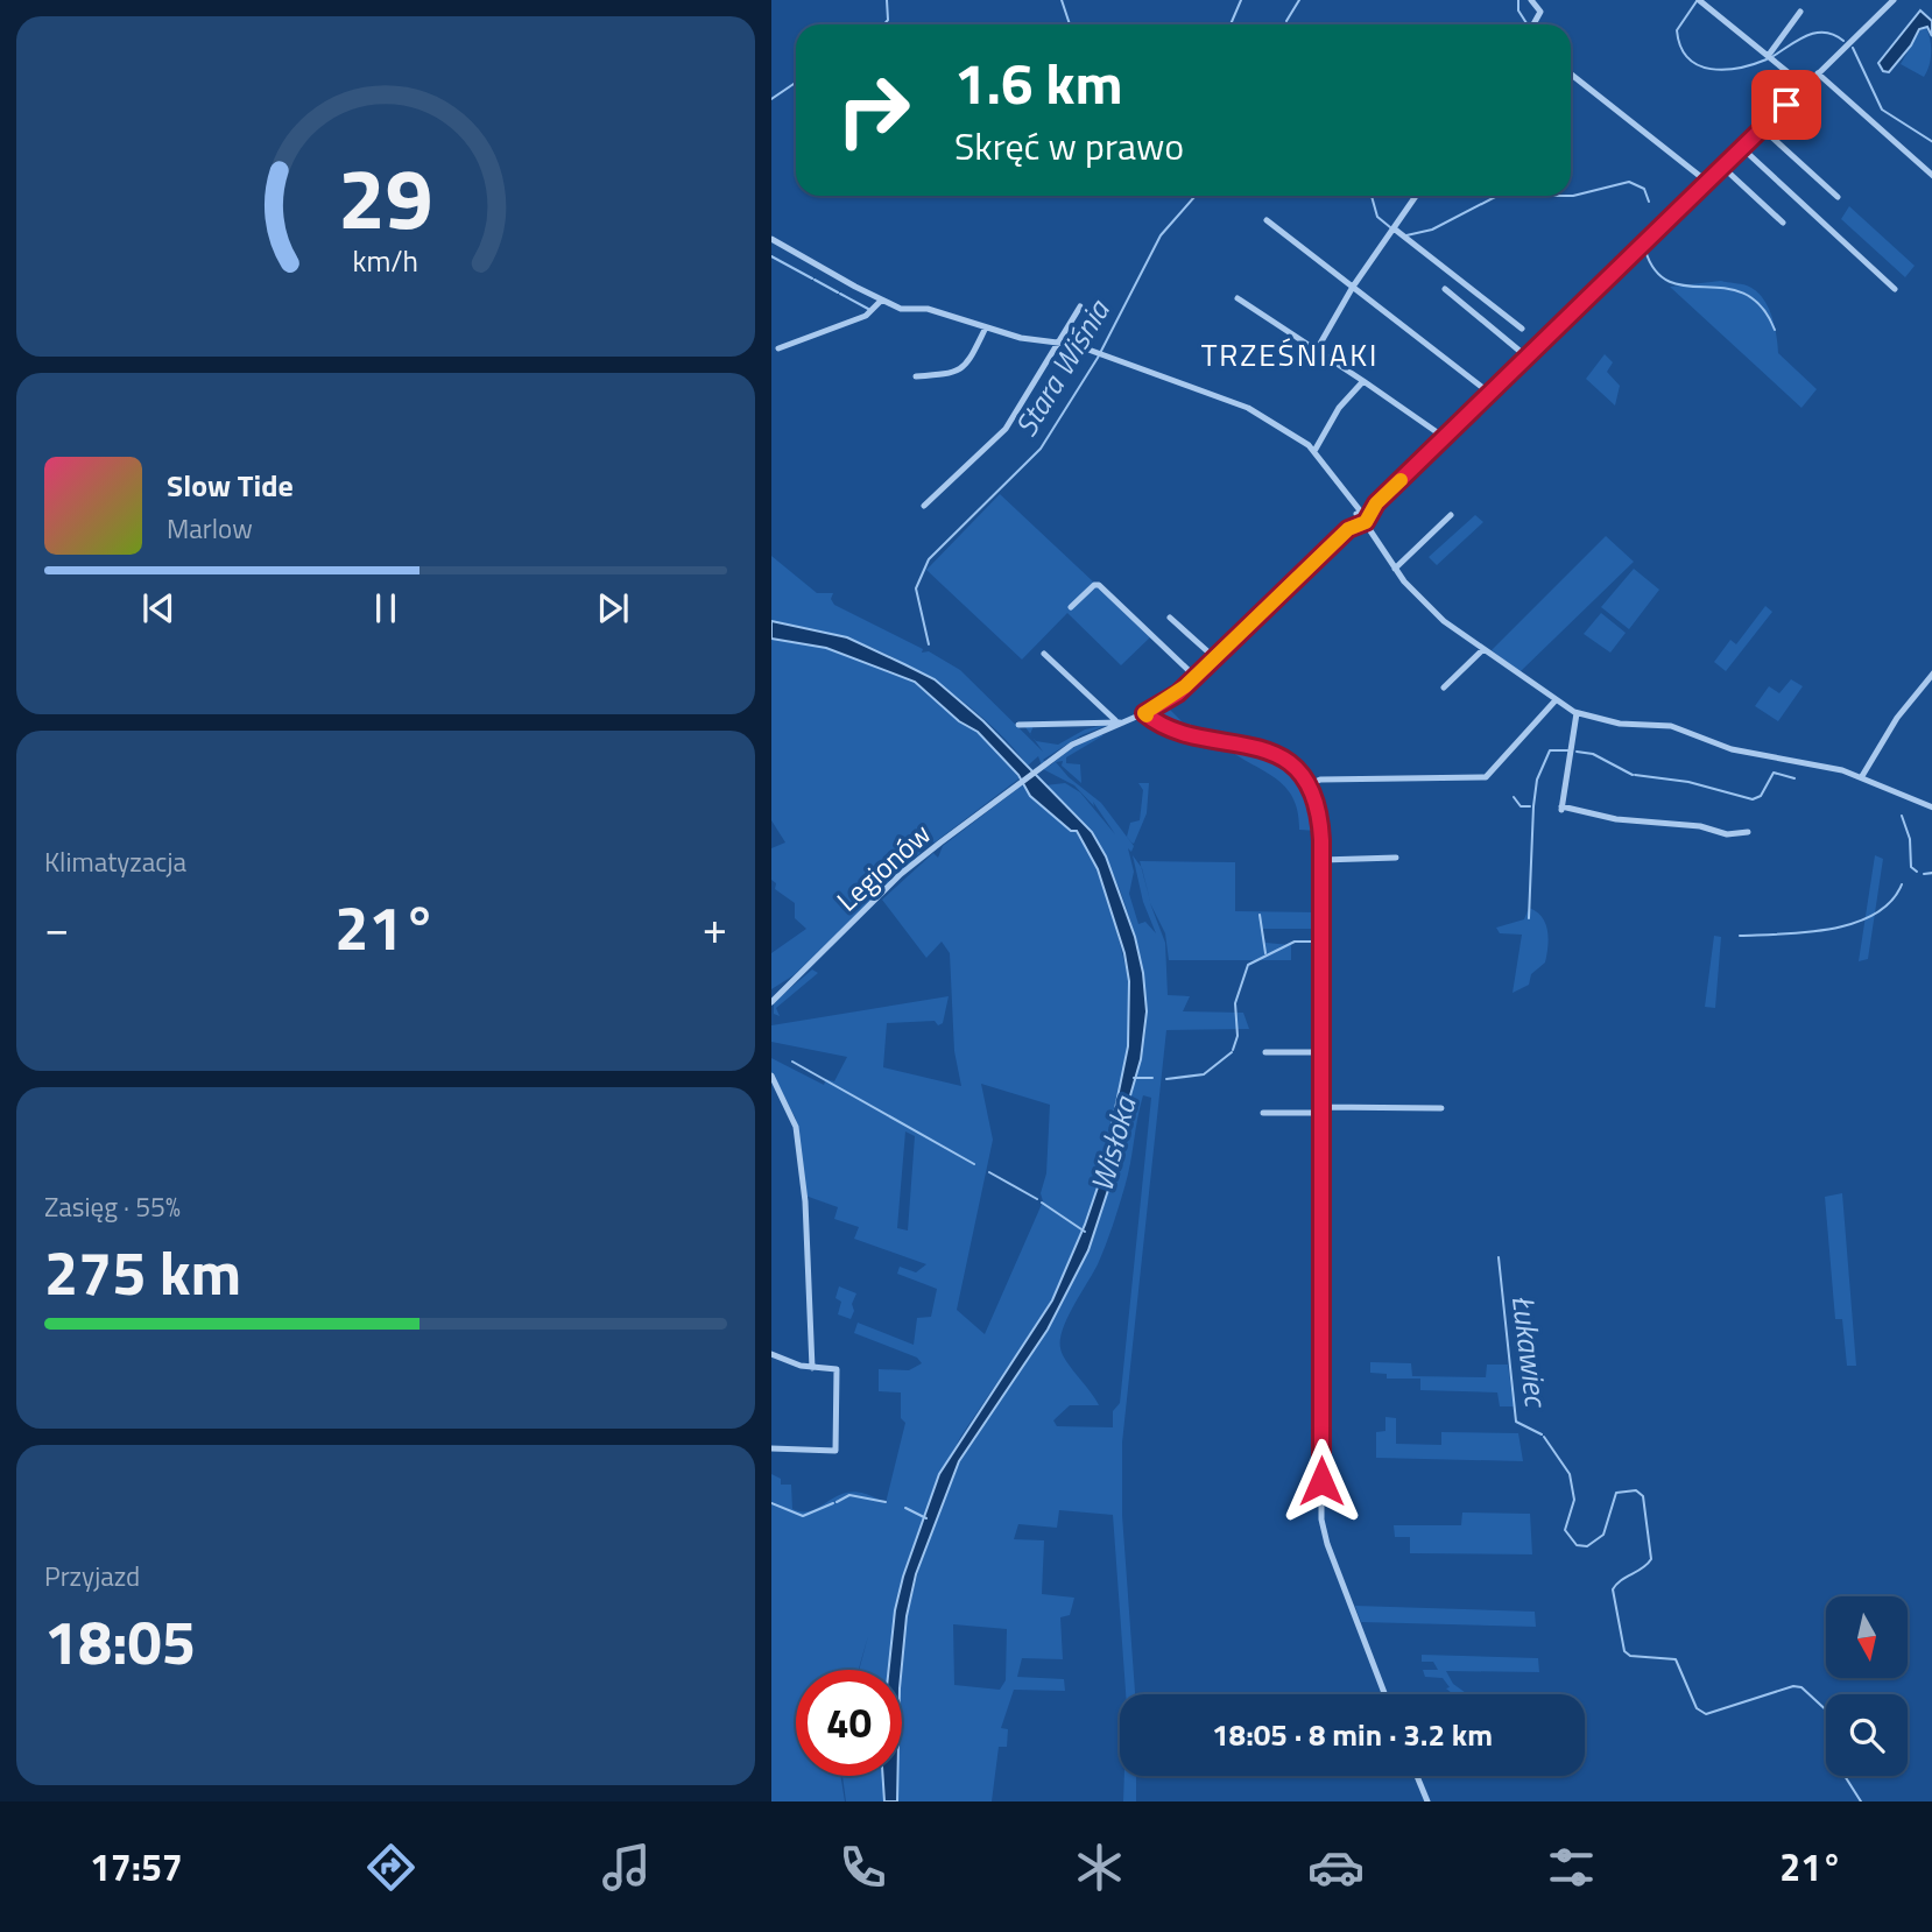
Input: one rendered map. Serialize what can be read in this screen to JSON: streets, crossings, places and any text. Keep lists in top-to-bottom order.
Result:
{
  "streets": {
    "street": ["Legionów"]
  },
  "districts": ["TRZEŚNIAKI"],
  "water": ["Stara Wiśnia", "Wisłoka", "Łukawiec"],
  "north": "bottom",
  "page": {
    "turn": ["1.6 km", "Skręć w prawo"],
    "song": ["Slow Tide", "Marlow"],
    "tile": [
      "Klimatyzacja",
      ["Zasięg · 55%", "275 km"],
      ["Przyjazd", "18:05"]
    ],
    "heat": ["−", "21°", "+"],
    "limit": "40",
    "trip": "18:05 · 8 min · 3.2 km",
    "tabs": ["17:57", "21°"],
    "gauge": ["29", "km/h"]
  }
}
